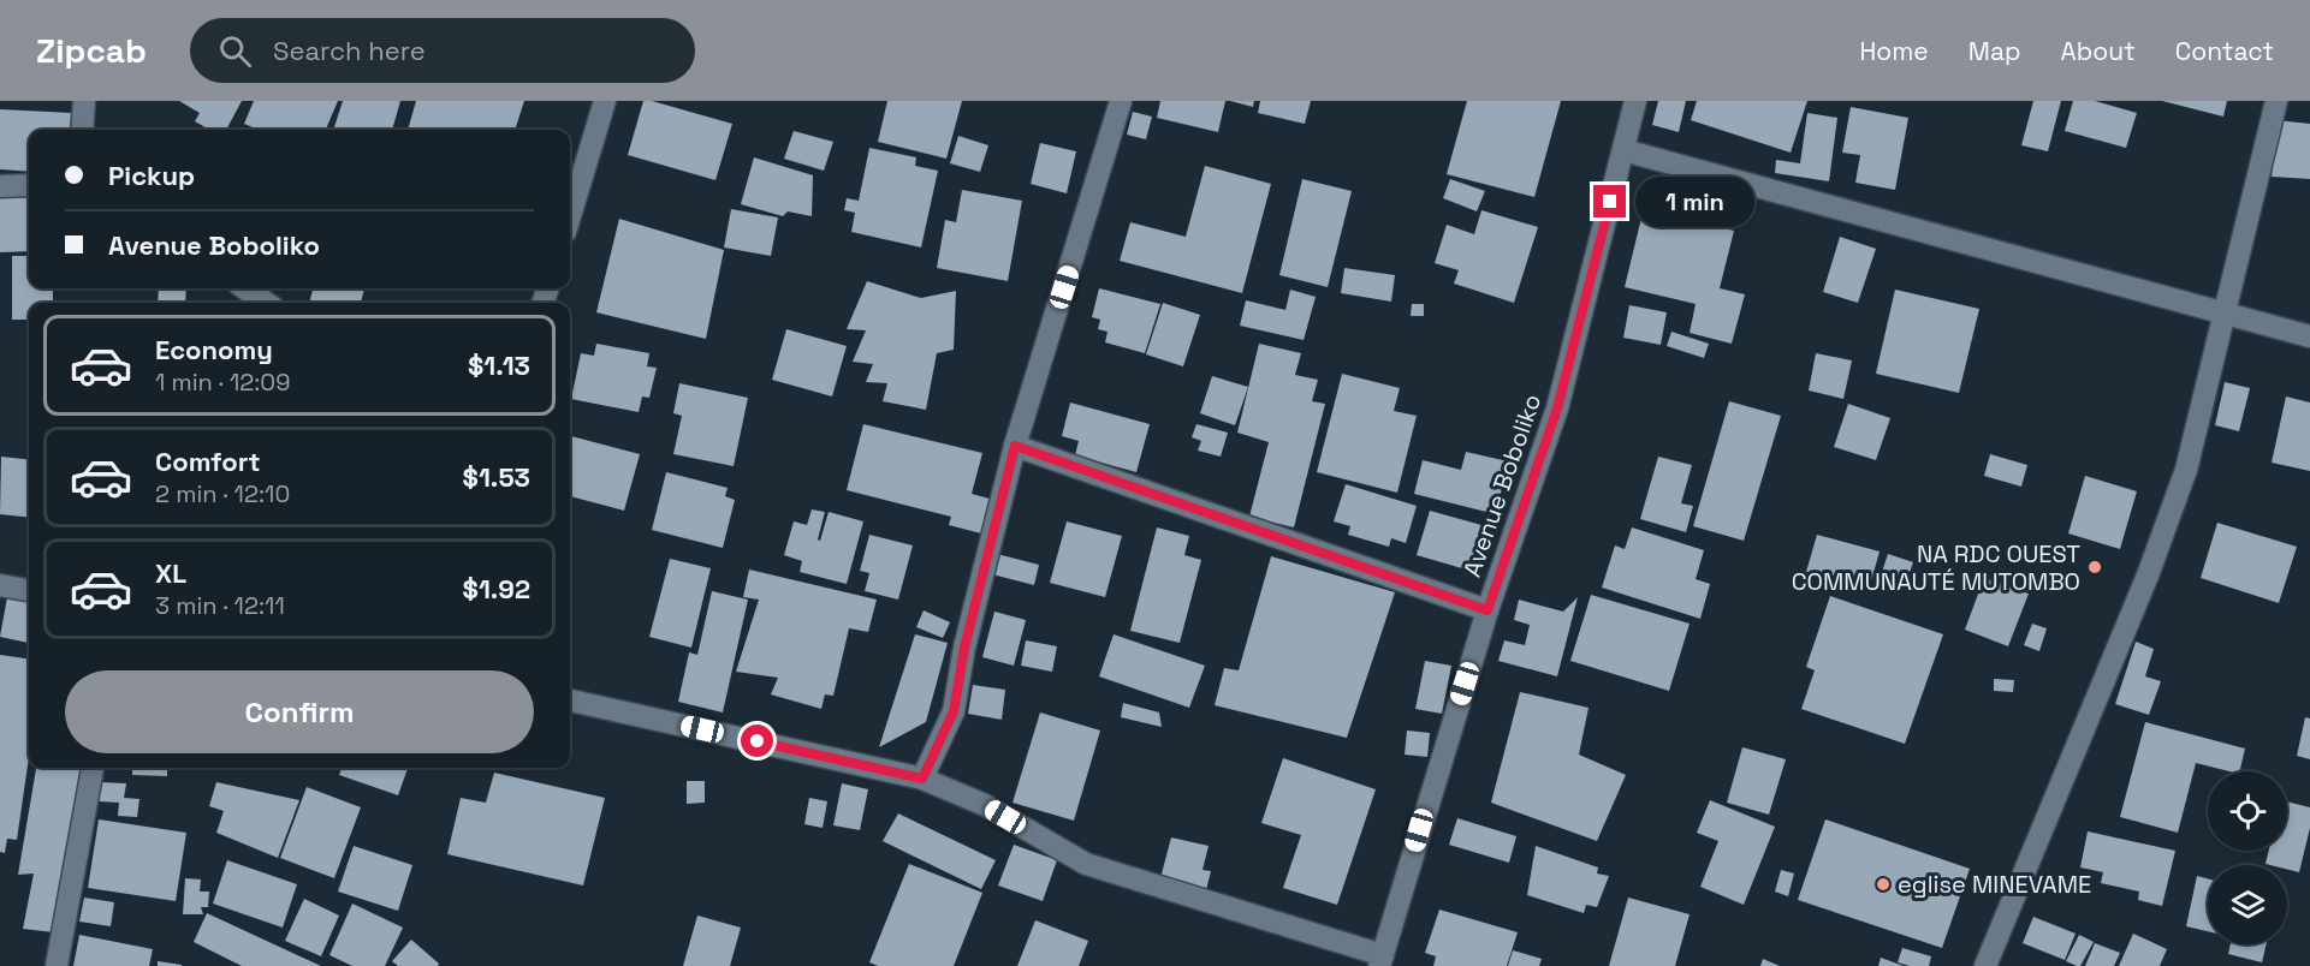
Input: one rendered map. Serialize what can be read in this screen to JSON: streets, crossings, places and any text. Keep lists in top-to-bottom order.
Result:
{
  "streets": {
    "street": ["Avenue Boboliko"]
  },
  "places": ["NA RDC OUEST COMMUNAUTÉ MUTOMBO", "eglise MINEVAME"],
  "page": {
    "header": "Zipcab",
    "search": "Search here",
    "nav": [
      "Home",
      "Map",
      "About",
      "Contact"
    ],
    "banner": ["Pickup", "Avenue Boboliko"],
    "bubble": "1 min",
    "list": [
      {
        "name": "Economy",
        "note": "1 min · 12:09",
        "value": "$1.13"
      },
      {
        "name": "Comfort",
        "note": "2 min · 12:10",
        "value": "$1.53"
      },
      {
        "name": "XL",
        "note": "3 min · 12:11",
        "value": "$1.92"
      }
    ],
    "buttons": "Confirm"
  }
}
